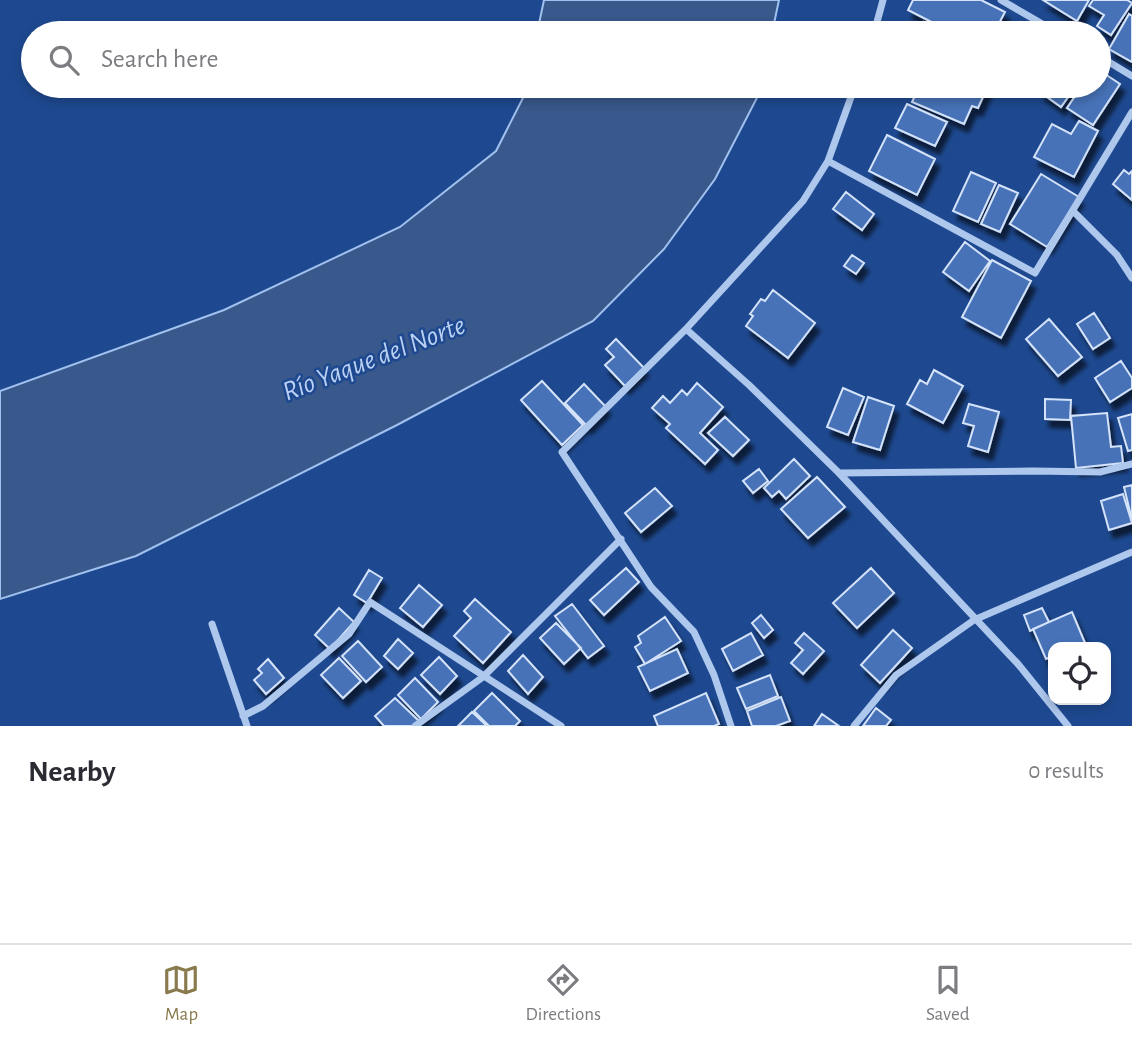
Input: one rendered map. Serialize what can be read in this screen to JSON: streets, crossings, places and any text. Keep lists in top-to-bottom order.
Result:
{
  "water": ["Río Yaque del Norte"],
  "page": {
    "search": "Search here",
    "heading": ["Nearby", "0 results"],
    "nav": ["Map", "Directions", "Saved"]
  }
}
